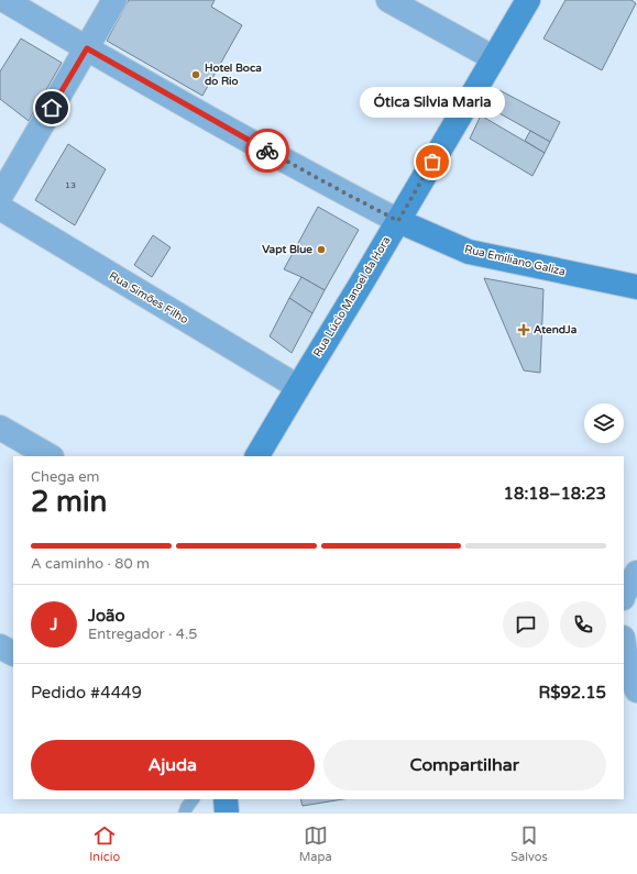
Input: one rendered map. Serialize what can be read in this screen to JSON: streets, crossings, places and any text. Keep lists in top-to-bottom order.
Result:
{
  "streets": {
    "street": ["Rua Emiliano Galiza", "Rua Lúcio Manoel da Hora", "Rua Simões Filho"]
  },
  "crossings": [
    ["Rua Emiliano Galiza", "Rua Lúcio Manoel da Hora"],
    ["Rua Lúcio Manoel da Hora", "Rua Simões Filho"]
  ],
  "places": {
    "other": ["Hotel Boca do Rio", "Ótica Silvia Maria", "Vapt Blue"],
    "health": ["AtendJa"]
  },
  "house_numbers": ["13"],
  "page": {
    "bubble": "Ótica Silvia Maria",
    "heading": ["2 min", "Chega em", "18:18–18:23"],
    "panel": [
      "João",
      "Entregador · 4.5",
      "Pedido #4449",
      "R$92.15"
    ],
    "bar": "A caminho · 80 m",
    "round": "J",
    "buttons": ["Ajuda", "Compartilhar"],
    "tabs": ["Início", "Mapa", "Salvos"]
  }
}
